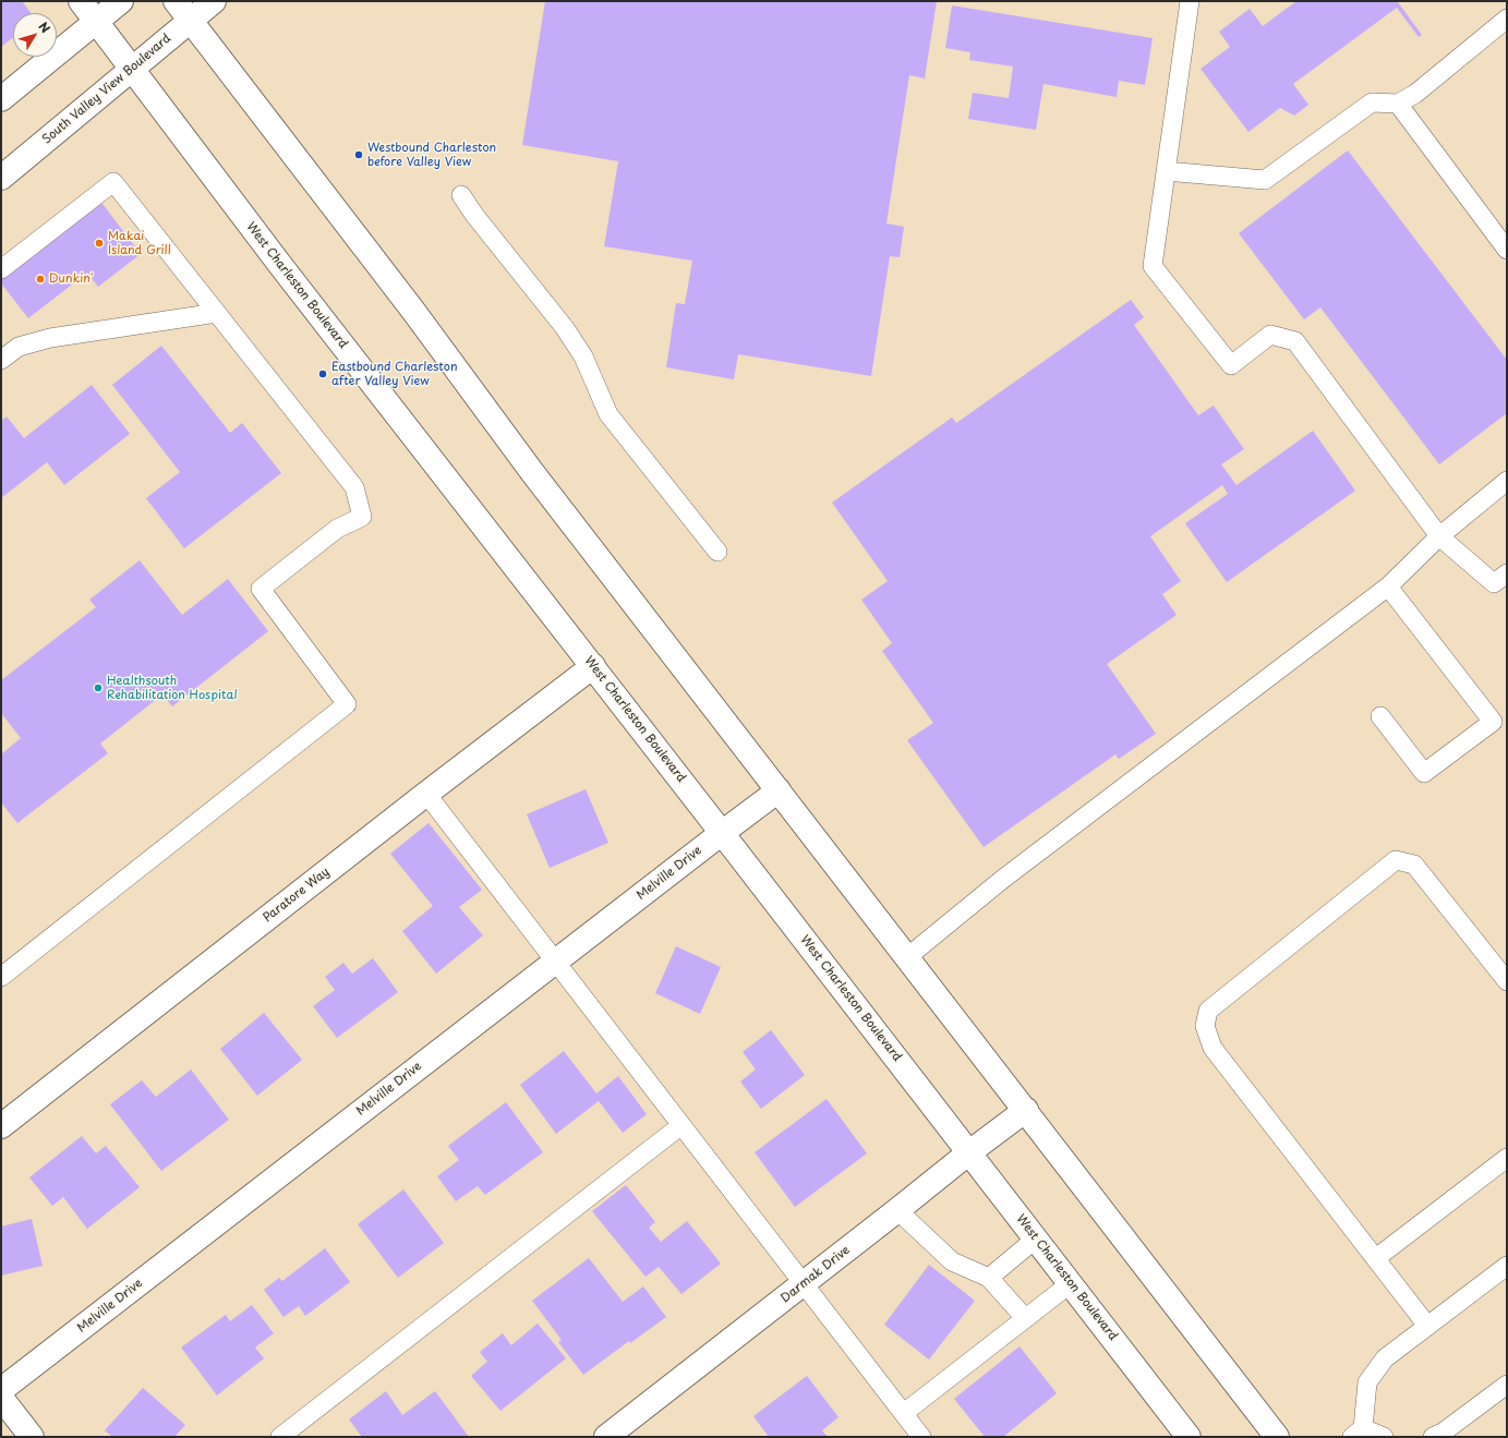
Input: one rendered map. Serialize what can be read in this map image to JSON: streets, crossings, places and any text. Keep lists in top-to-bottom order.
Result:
{
  "streets": {
    "main road": [
      "South Valley View Boulevard",
      "West Charleston Boulevard",
      "Melville Drive",
      "Paratore Way",
      "Darmak Drive"
    ]
  },
  "crossings": [
    ["South Valley View Boulevard", "West Charleston Boulevard"],
    ["West Charleston Boulevard", "Melville Drive"],
    ["West Charleston Boulevard", "Paratore Way"],
    ["West Charleston Boulevard", "Darmak Drive"]
  ],
  "places": [
    "Westbound Charleston before Valley View",
    "Makai Island Grill",
    "Dunkin'",
    "Eastbound Charleston after Valley View",
    "Healthsouth Rehabilitation Hospital"
  ],
  "north": "top right"
}
